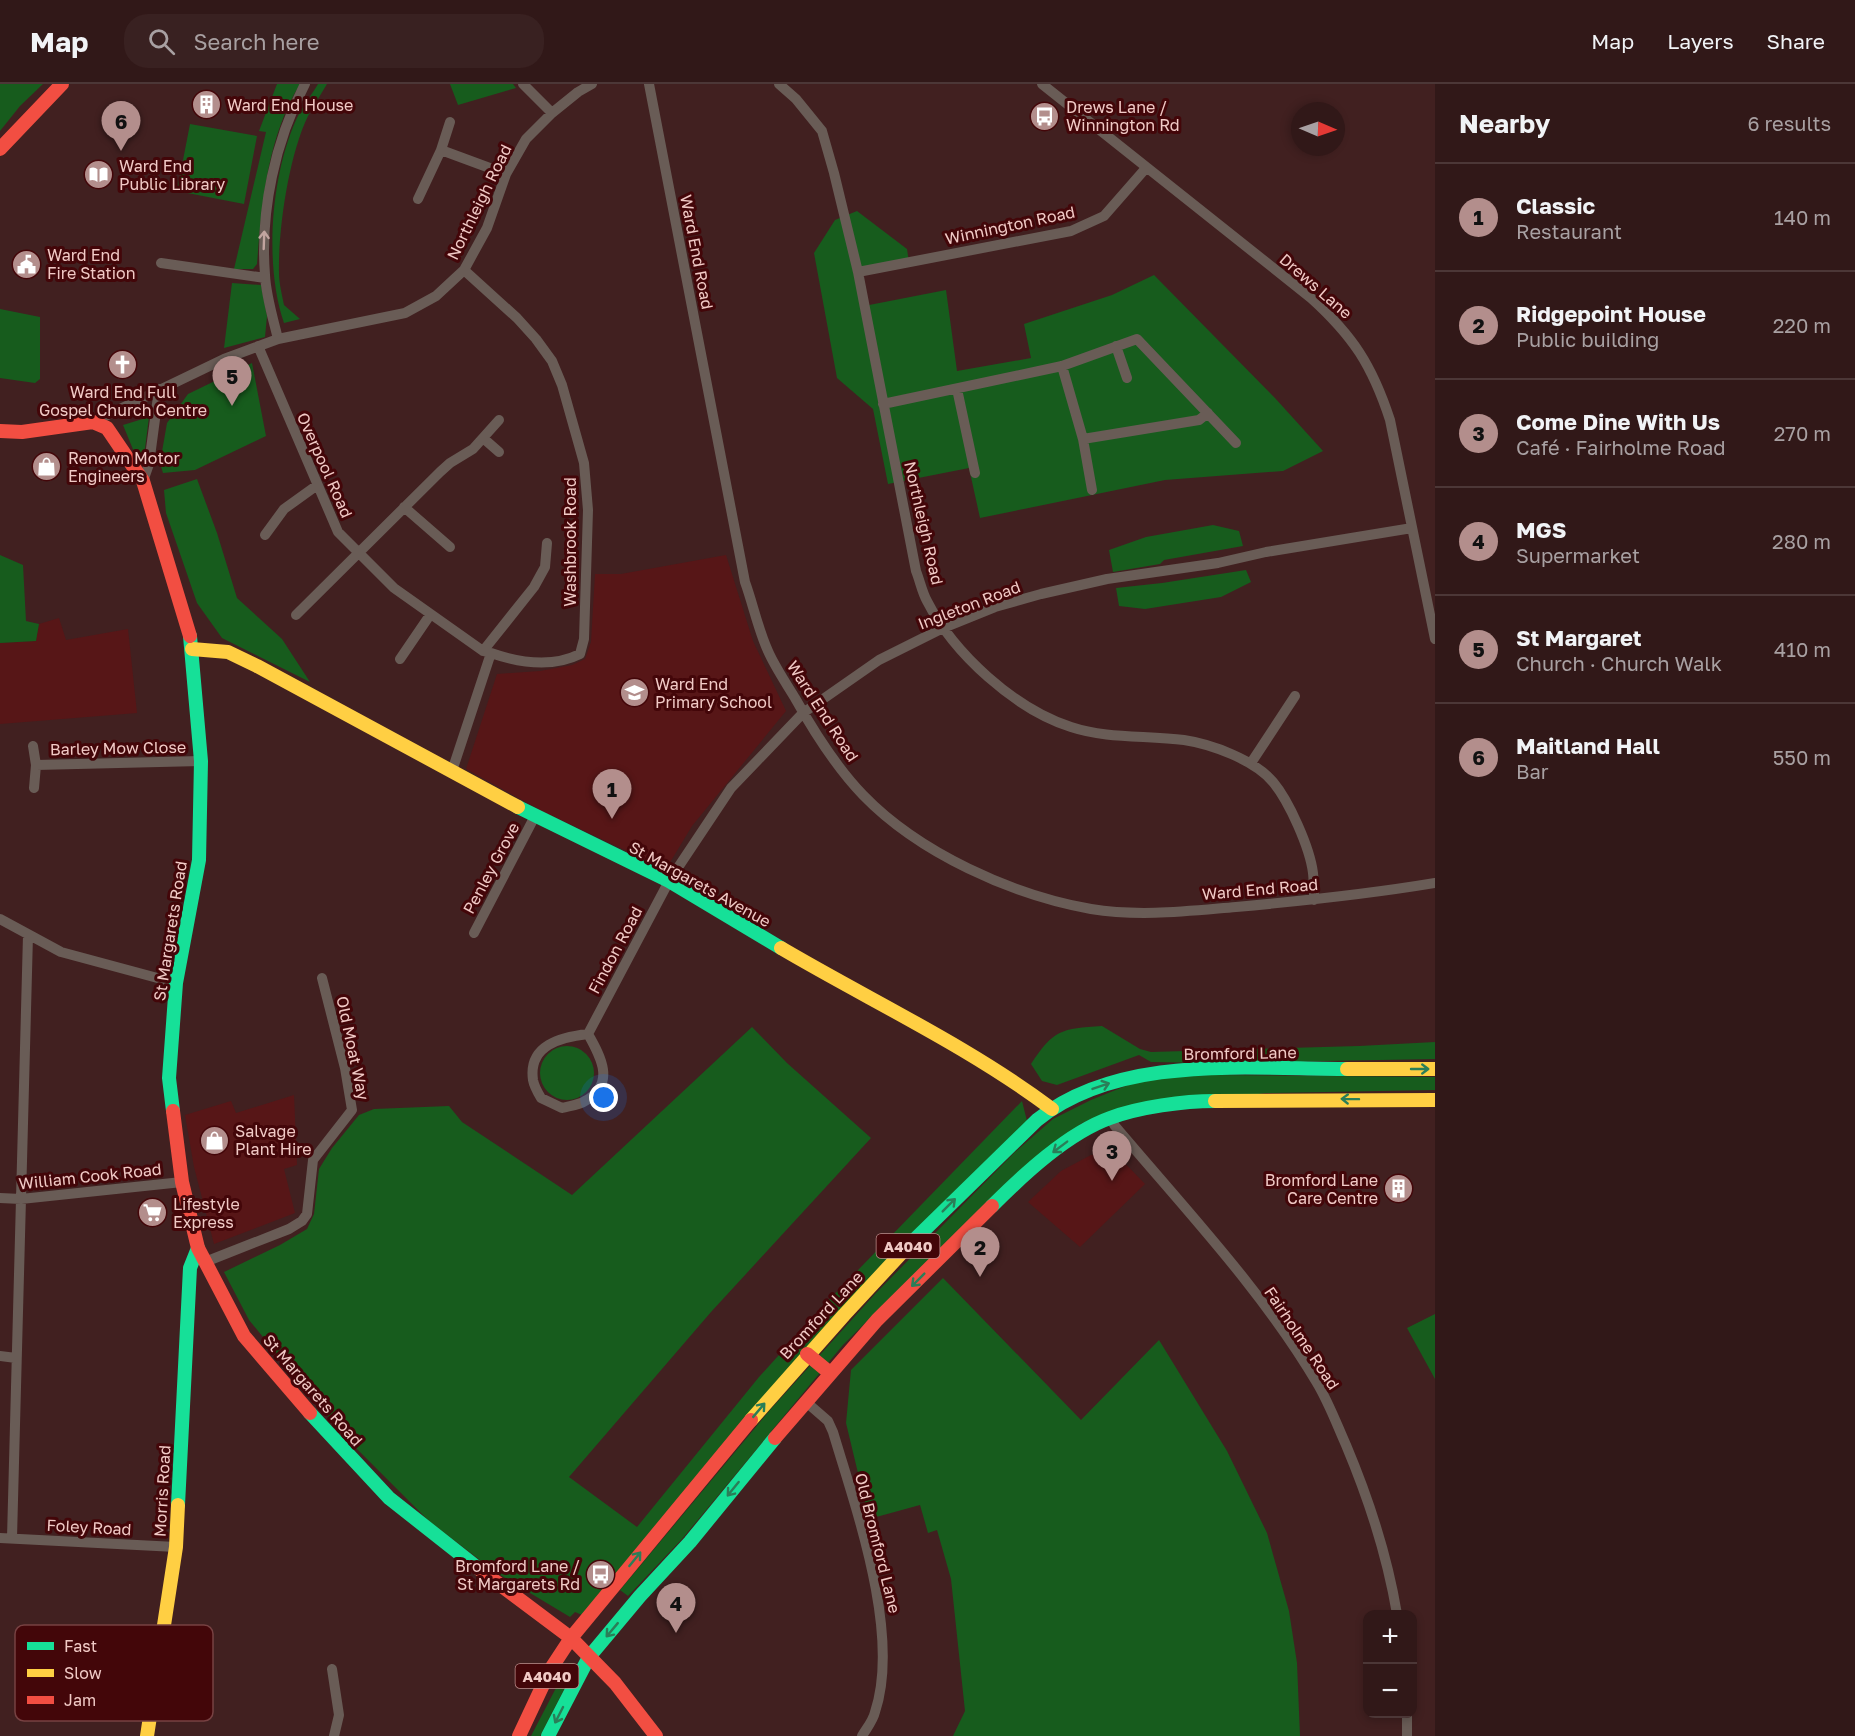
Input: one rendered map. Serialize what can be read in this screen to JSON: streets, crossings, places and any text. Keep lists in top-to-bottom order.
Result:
{
  "streets": {
    "street": [
      "Northleigh Road",
      "Winnington Road",
      "Ward End Road",
      "Drews Lane",
      "Overpool Road",
      "Washbrook Road",
      "Ingleton Road",
      "Barley Mow Close",
      "Penley Grove",
      "St Margarets Avenue",
      "St Margarets Road",
      "Findon Road",
      "Old Moat Way",
      "Bromford Lane",
      "William Cook Road",
      "A4040",
      "Fairholme Road",
      "Morris Road",
      "Foley Road",
      "Old Bromford Lane"
    ]
  },
  "crossings": [
    ["Northleigh Road", "Winnington Road"],
    ["Northleigh Road", "Ward End Road"],
    ["Northleigh Road", "Overpool Road"],
    ["Northleigh Road", "Washbrook Road"],
    ["Northleigh Road", "Ingleton Road"],
    ["Northleigh Road", "St Margarets Road"],
    ["Winnington Road", "Drews Lane"],
    ["Ward End Road", "Ingleton Road"],
    ["Drews Lane", "Ingleton Road"],
    ["Overpool Road", "Washbrook Road"],
    ["Ingleton Road", "St Margarets Avenue"],
    ["Ingleton Road", "Findon Road"],
    ["Barley Mow Close", "St Margarets Road"],
    ["Penley Grove", "St Margarets Avenue"],
    ["St Margarets Avenue", "St Margarets Road"],
    ["St Margarets Avenue", "Findon Road"],
    ["St Margarets Avenue", "Bromford Lane"],
    ["St Margarets Road", "Old Moat Way"],
    ["St Margarets Road", "Bromford Lane"],
    ["St Margarets Road", "William Cook Road"],
    ["St Margarets Road", "A4040"],
    ["St Margarets Road", "Morris Road"],
    ["A4040", "Fairholme Road"],
    ["A4040", "Old Bromford Lane"],
    ["Morris Road", "Foley Road"]
  ],
  "places": {
    "building": ["Ward End House", "Bromford Lane Care Centre"],
    "bus stop": ["Drews Lane / Winnington Rd", "Bromford Lane / St Margarets Rd"],
    "library": ["Ward End Public Library"],
    "public building": ["Ward End Fire Station"],
    "church": ["Ward End Full Gospel Church Centre"],
    "shop": ["Renown Motor Engineers", "Salvage Plant Hire"],
    "school or university": ["Ward End Primary School"],
    "supermarket": ["Lifestyle Express"]
  },
  "legend": ["Fast", "Slow", "Jam"],
  "north": "right",
  "page": {
    "header": "Map",
    "search": "Search here",
    "nav": ["Map", "Layers", "Share"],
    "heading": ["Nearby", "6 results"],
    "pins": [
      "6",
      "5",
      "1",
      "3",
      "2",
      "4"
    ],
    "list": [
      {
        "mark": "1",
        "name": "Classic",
        "note": "Restaurant",
        "value": "140 m"
      },
      {
        "mark": "2",
        "name": "Ridgepoint House",
        "note": "Public building",
        "value": "220 m"
      },
      {
        "mark": "3",
        "name": "Come Dine With Us",
        "note": "Café · Fairholme Road",
        "value": "270 m"
      },
      {
        "mark": "4",
        "name": "MGS",
        "note": "Supermarket",
        "value": "280 m"
      },
      {
        "mark": "5",
        "name": "St Margaret",
        "note": "Church · Church Walk",
        "value": "410 m"
      },
      {
        "mark": "6",
        "name": "Maitland Hall",
        "note": "Bar",
        "value": "550 m"
      }
    ],
    "map_buttons": ["+", "−"]
  }
}
